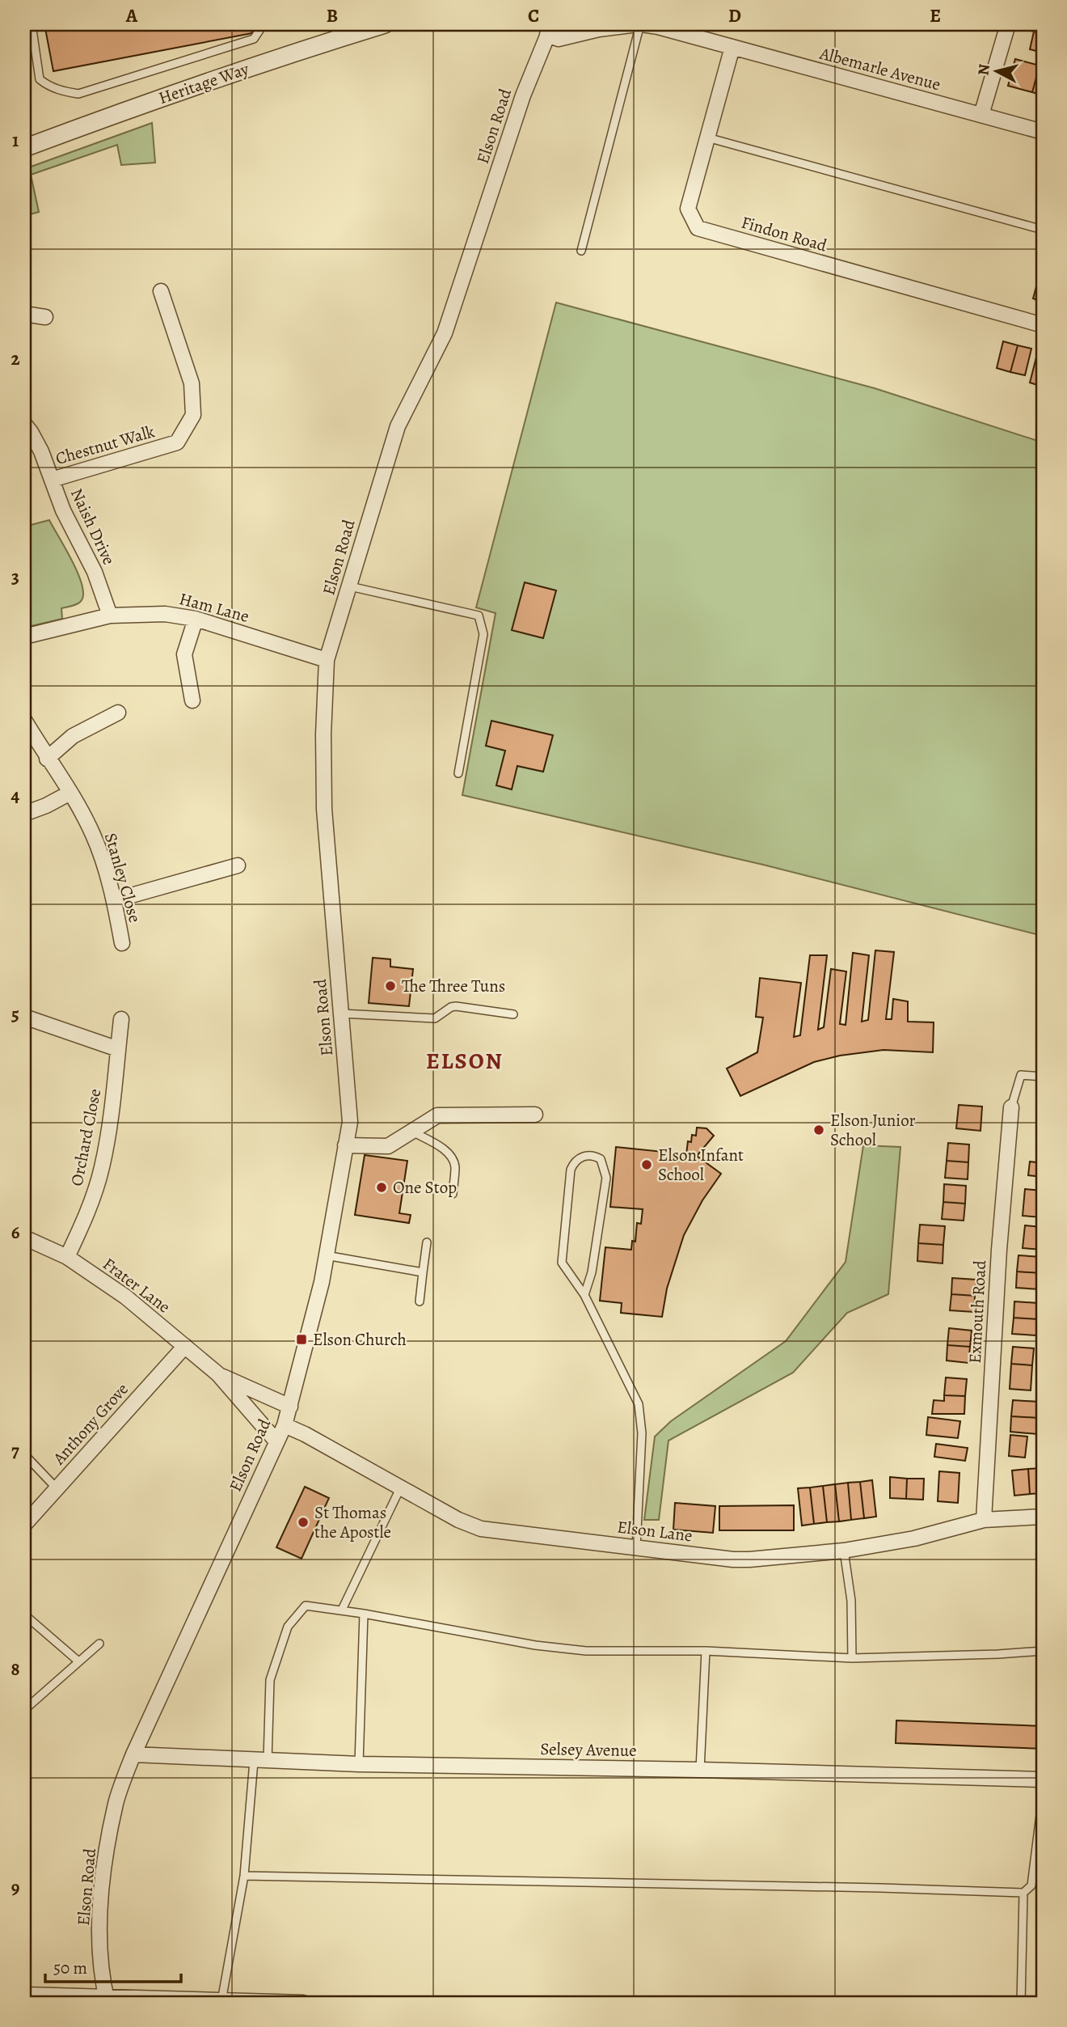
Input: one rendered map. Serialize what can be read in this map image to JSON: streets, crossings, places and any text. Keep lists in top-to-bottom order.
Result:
{
  "streets": {
    "street": [
      "Albemarle Avenue",
      "Heritage Way",
      "Elson Road",
      "Findon Road",
      "Chestnut Walk",
      "Naish Drive",
      "Ham Lane",
      "Stanley Close",
      "Orchard Close",
      "Frater Lane",
      "Exmouth Road",
      "Anthony Grove",
      "Elson Lane",
      "Selsey Avenue"
    ]
  },
  "crossings": [
    ["Albemarle Avenue", "Elson Road"],
    ["Albemarle Avenue", "Findon Road"],
    ["Elson Road", "Ham Lane"],
    ["Elson Road", "Frater Lane"],
    ["Elson Road", "Elson Lane"],
    ["Elson Road", "Selsey Avenue"],
    ["Chestnut Walk", "Naish Drive"],
    ["Naish Drive", "Ham Lane"],
    ["Orchard Close", "Frater Lane"],
    ["Frater Lane", "Anthony Grove"],
    ["Exmouth Road", "Elson Lane"]
  ],
  "districts": ["ELSON"],
  "places": {
    "other": [
      "The Three Tuns",
      "Elson Junior School",
      "Elson Infant School",
      "One Stop",
      "St Thomas the Apostle"
    ],
    "transit": ["Elson Church"]
  },
  "scale_bar": "50 m",
  "north": "left",
  "grid": {
    "columns": [
      "A",
      "B",
      "C",
      "D",
      "E"
    ],
    "rows": [
      "1",
      "2",
      "3",
      "4",
      "5",
      "6",
      "7",
      "8",
      "9"
    ]
  }
}
